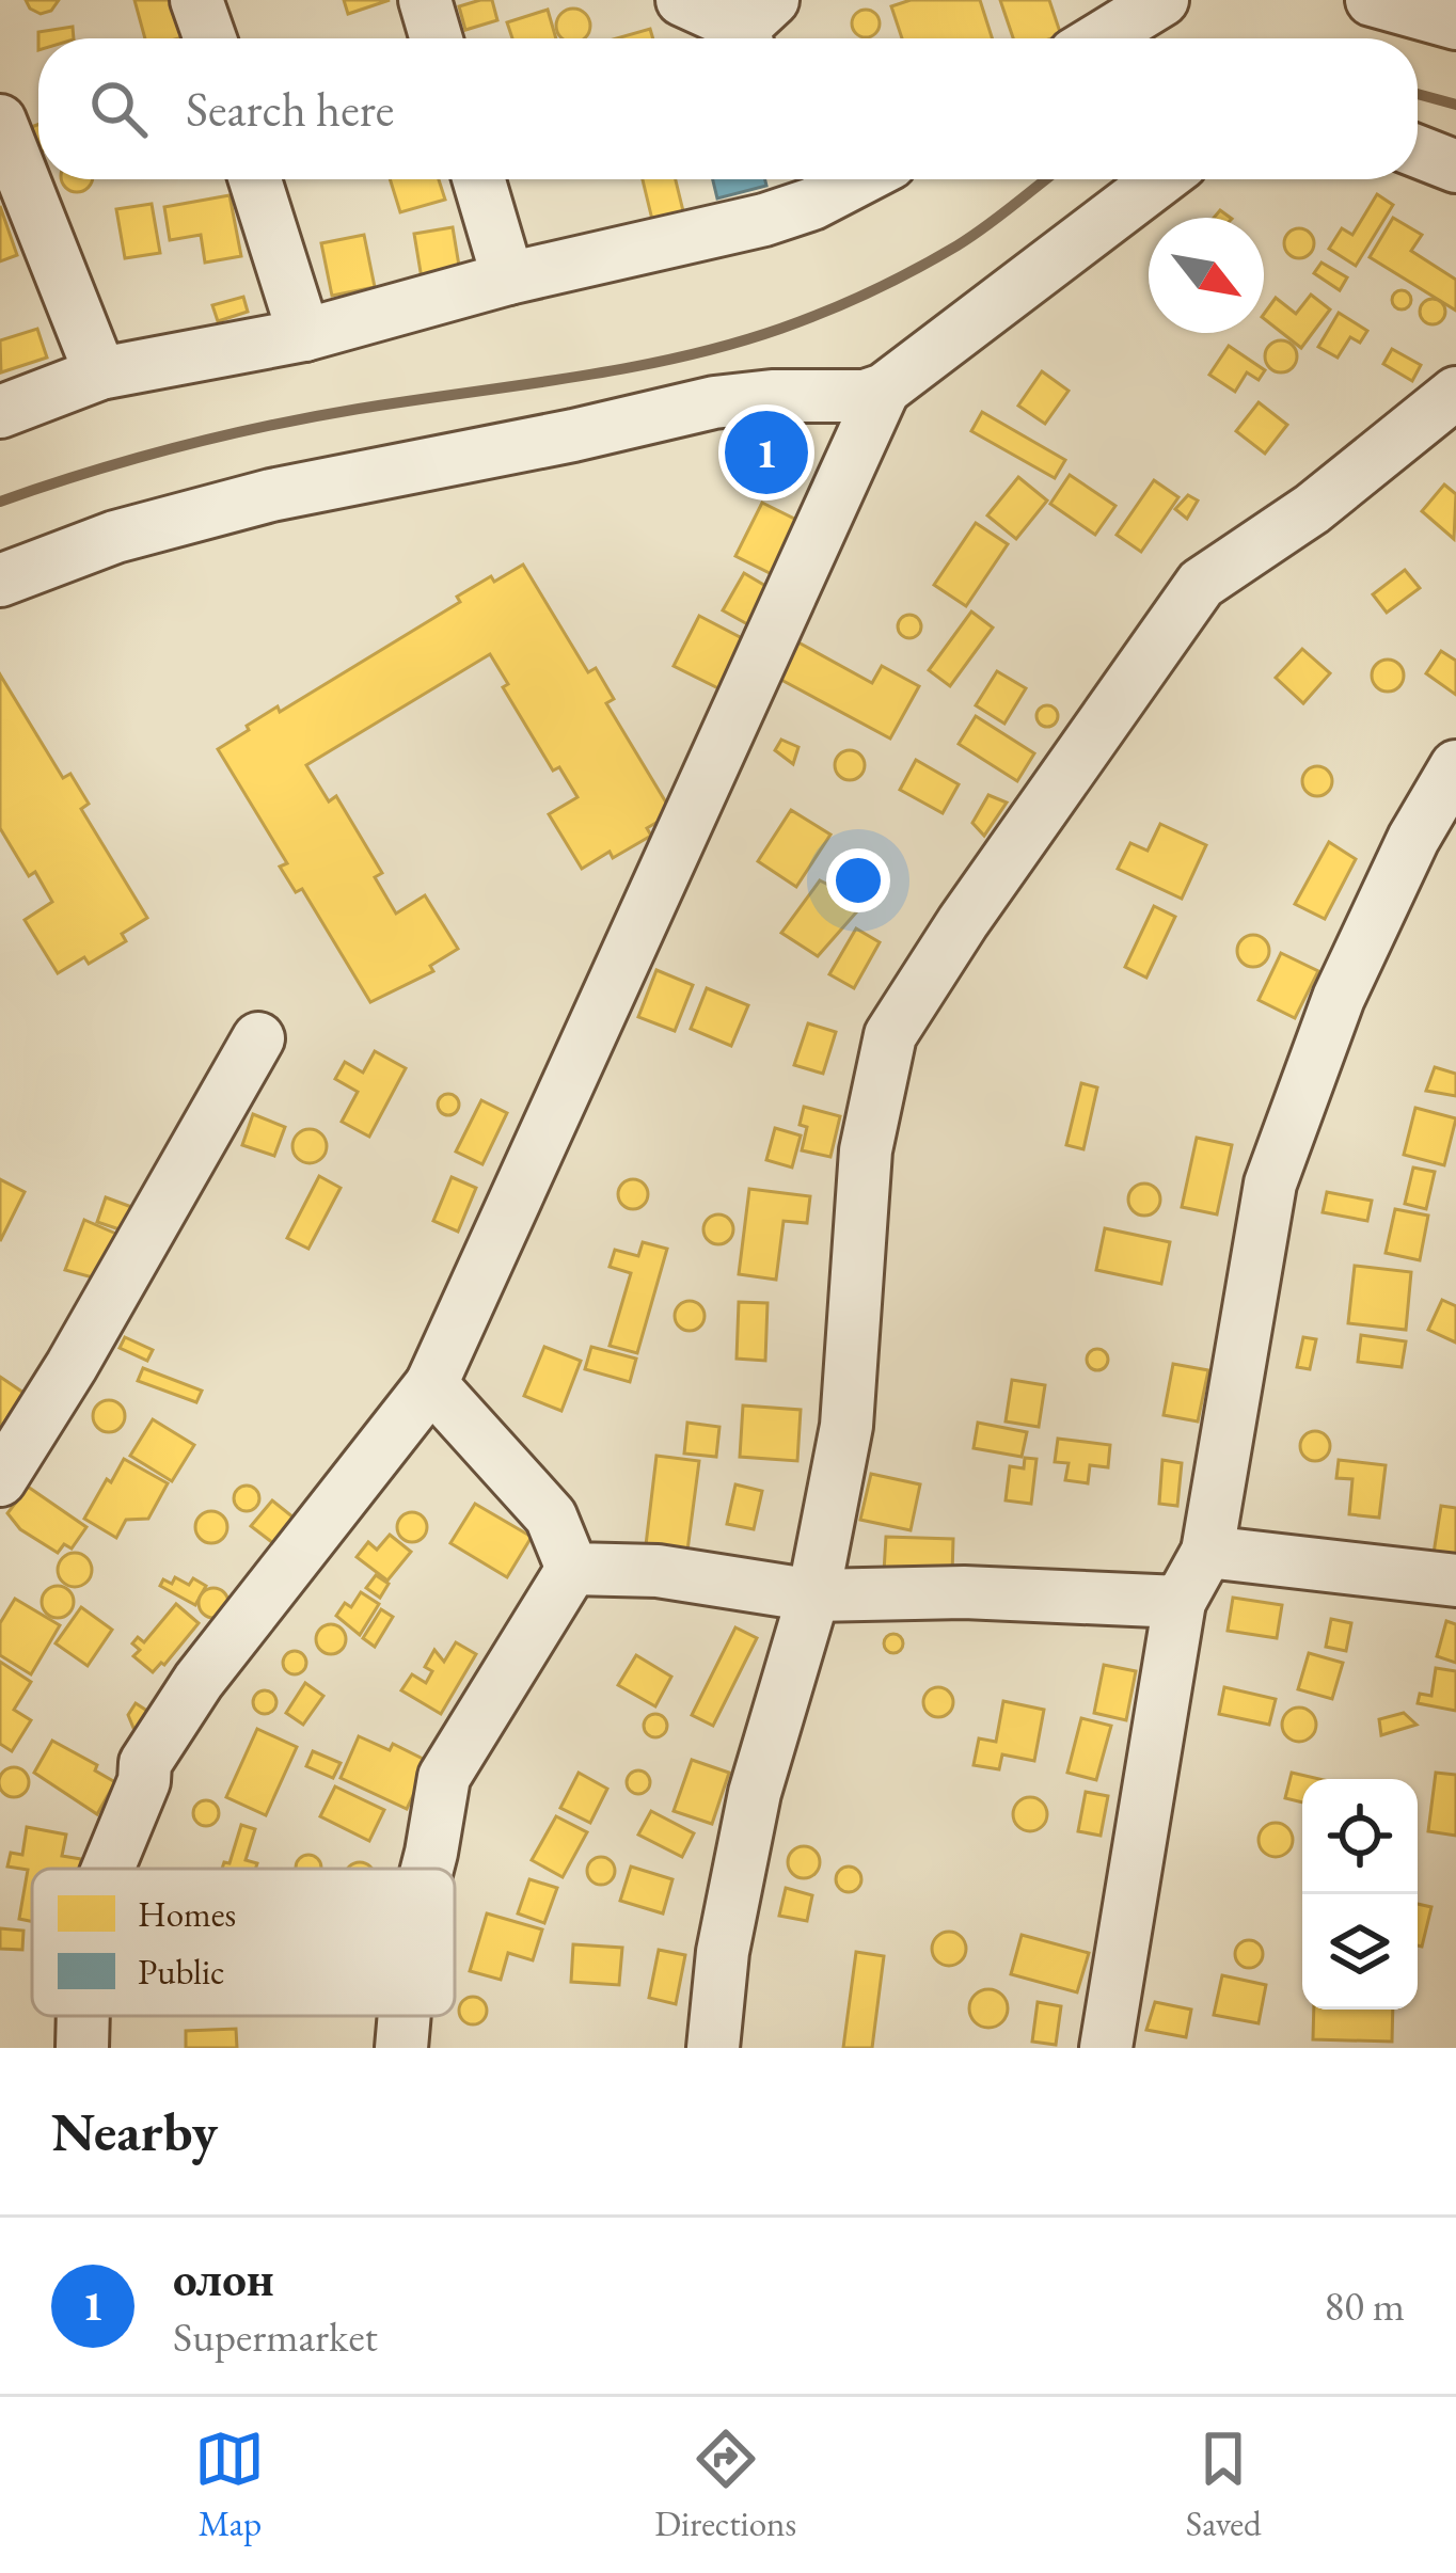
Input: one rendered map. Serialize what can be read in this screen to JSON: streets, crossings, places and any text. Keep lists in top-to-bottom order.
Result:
{
  "legend": ["Homes", "Public"],
  "north": "bottom right",
  "page": {
    "search": "Search here",
    "pins": "1",
    "heading": "Nearby",
    "list": [
      {
        "mark": "1",
        "name": "олон",
        "note": "Supermarket",
        "value": "80 m"
      }
    ],
    "nav": ["Map", "Directions", "Saved"]
  }
}
